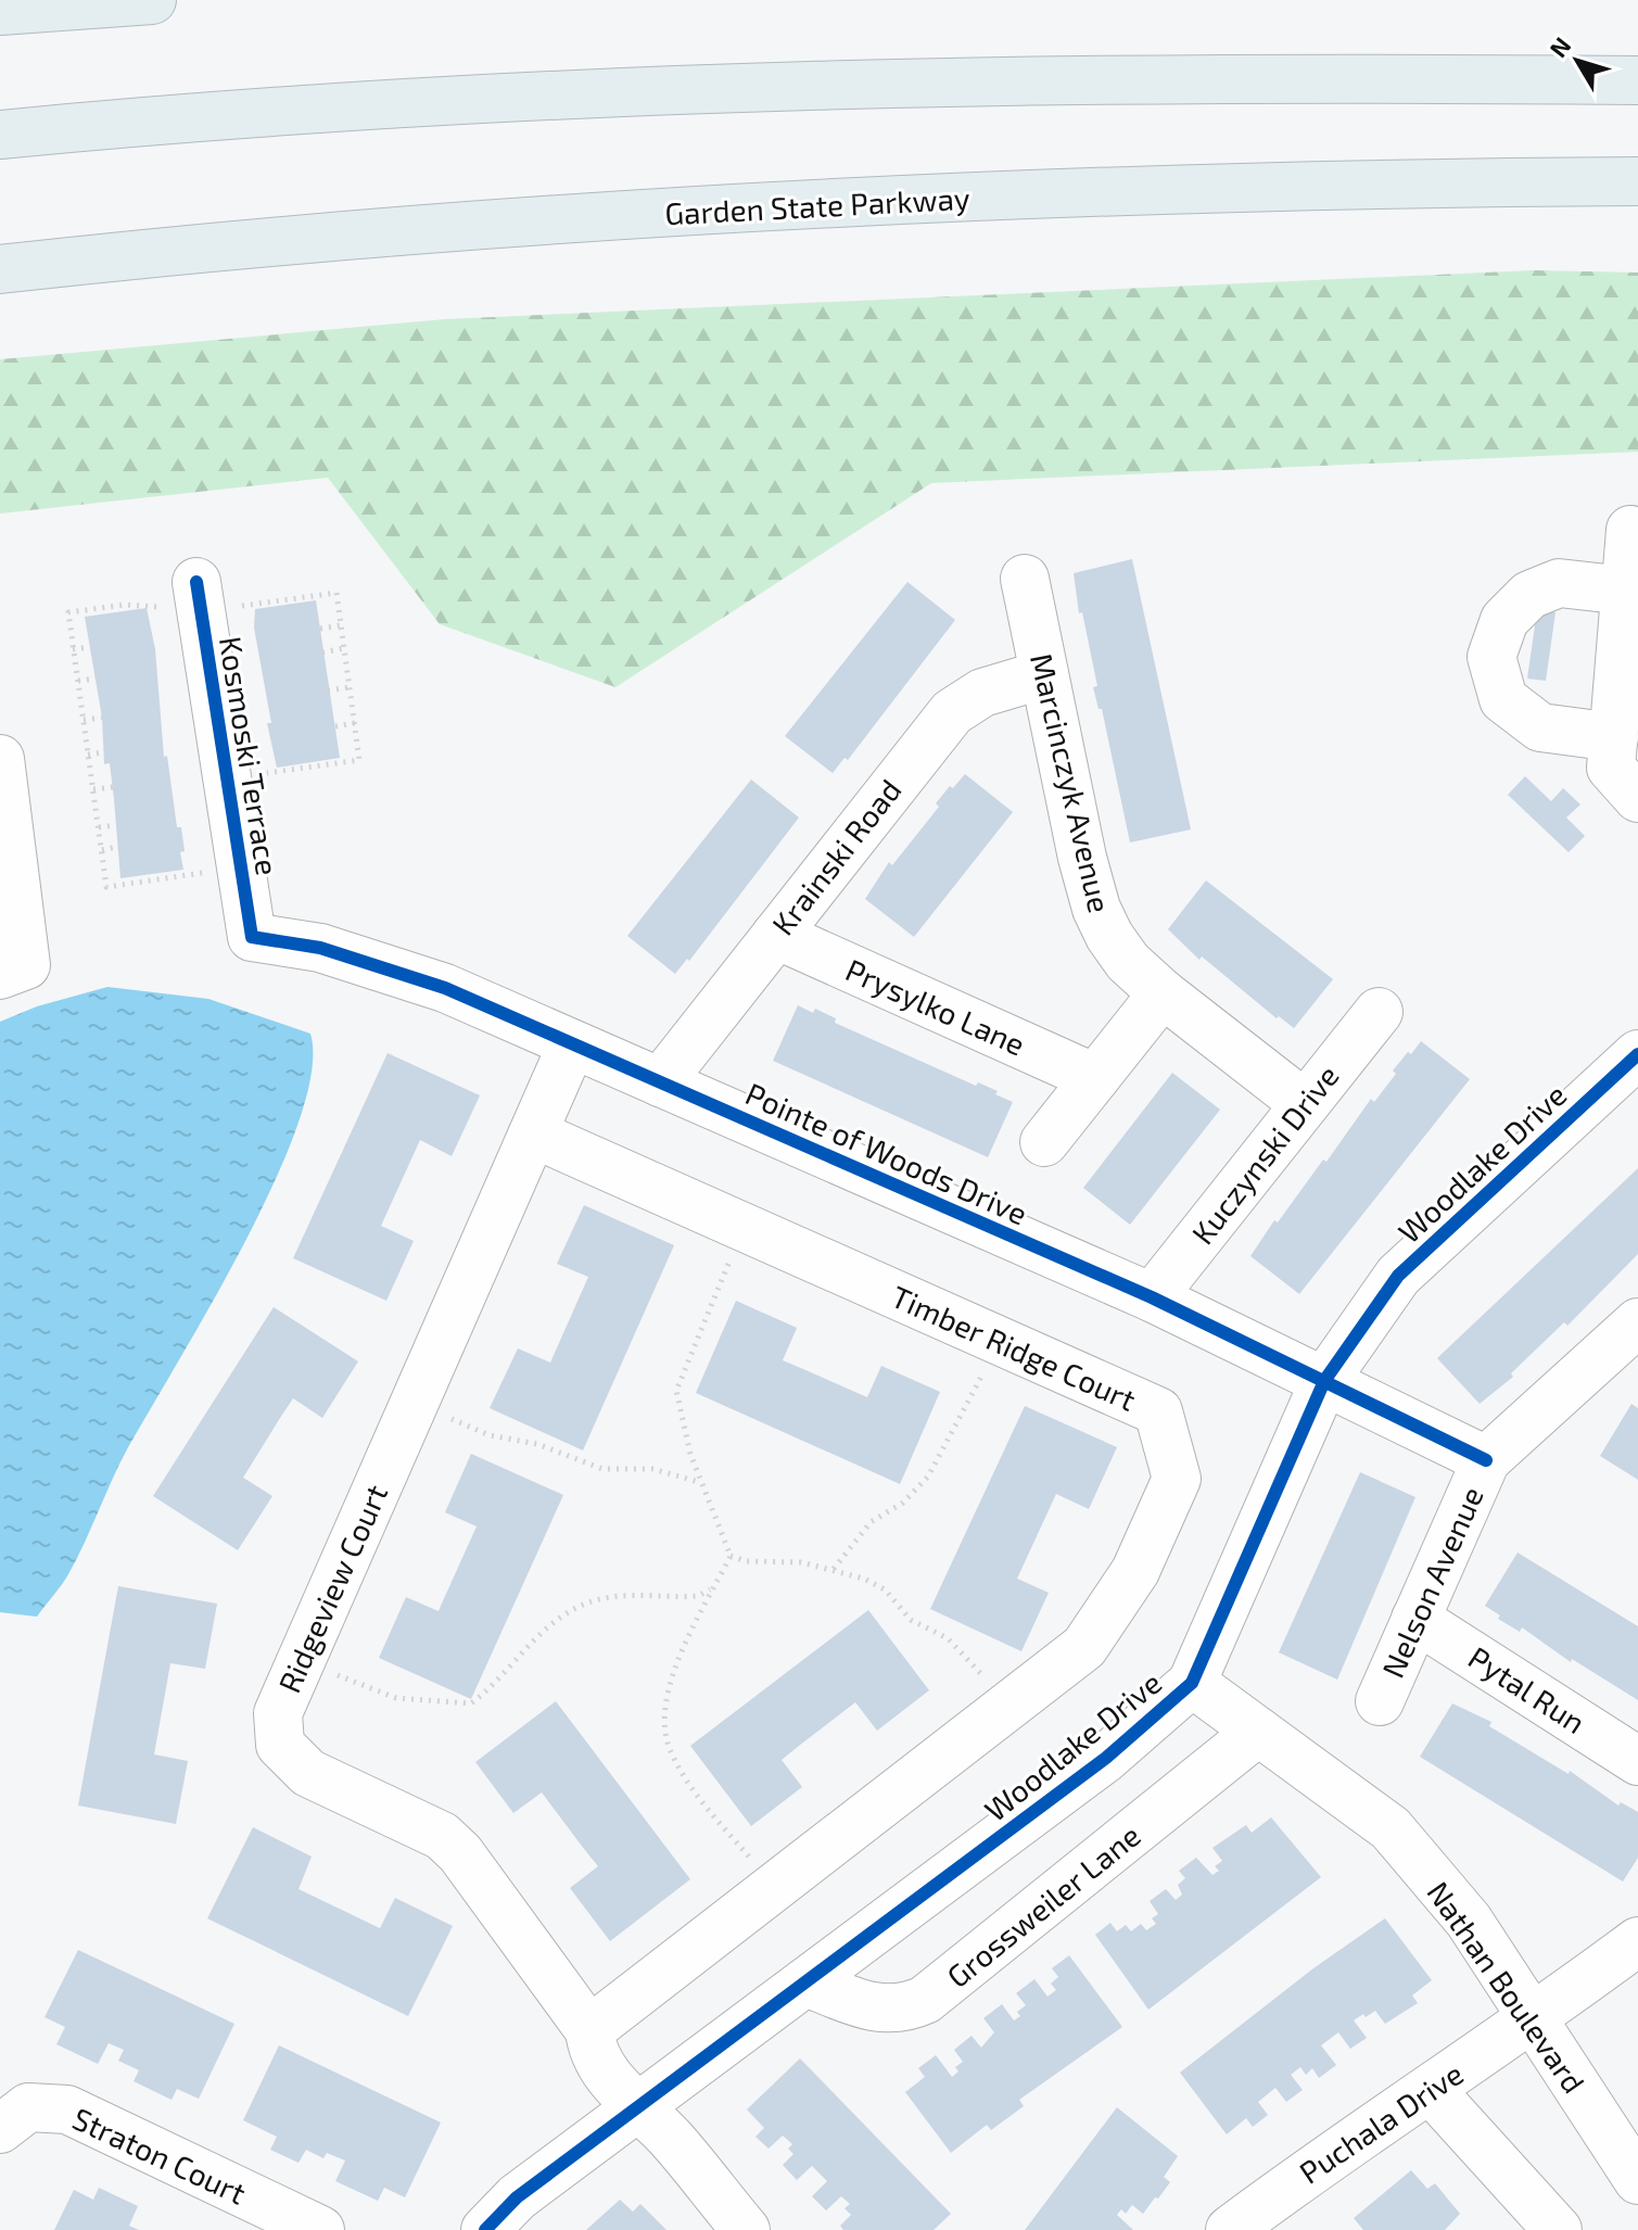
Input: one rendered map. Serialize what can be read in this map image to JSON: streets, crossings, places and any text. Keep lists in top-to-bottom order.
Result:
{
  "streets": {
    "highway": ["Garden State Parkway"],
    "street": [
      "Kosmoski Terrace",
      "Marcinczyk Avenue",
      "Krainski Road",
      "Prysylko Lane",
      "Pointe of Woods Drive",
      "Kuczynski Drive",
      "Woodlake Drive",
      "Timber Ridge Court",
      "Nelson Avenue",
      "Ridgeview Court",
      "Pytal Run",
      "Grossweiler Lane",
      "Nathan Boulevard",
      "Puchala Drive",
      "Straton Court"
    ]
  },
  "crossings": [
    ["Kosmoski Terrace", "Pointe of Woods Drive"],
    ["Marcinczyk Avenue", "Krainski Road"],
    ["Marcinczyk Avenue", "Kuczynski Drive"],
    ["Krainski Road", "Prysylko Lane"],
    ["Krainski Road", "Pointe of Woods Drive"],
    ["Pointe of Woods Drive", "Kuczynski Drive"],
    ["Pointe of Woods Drive", "Woodlake Drive"],
    ["Pointe of Woods Drive", "Nelson Avenue"],
    ["Pointe of Woods Drive", "Ridgeview Court"],
    ["Woodlake Drive", "Ridgeview Court"],
    ["Woodlake Drive", "Grossweiler Lane"],
    ["Woodlake Drive", "Nathan Boulevard"],
    ["Timber Ridge Court", "Ridgeview Court"],
    ["Nelson Avenue", "Pytal Run"],
    ["Grossweiler Lane", "Nathan Boulevard"],
    ["Nathan Boulevard", "Puchala Drive"]
  ],
  "north": "top left"
}
